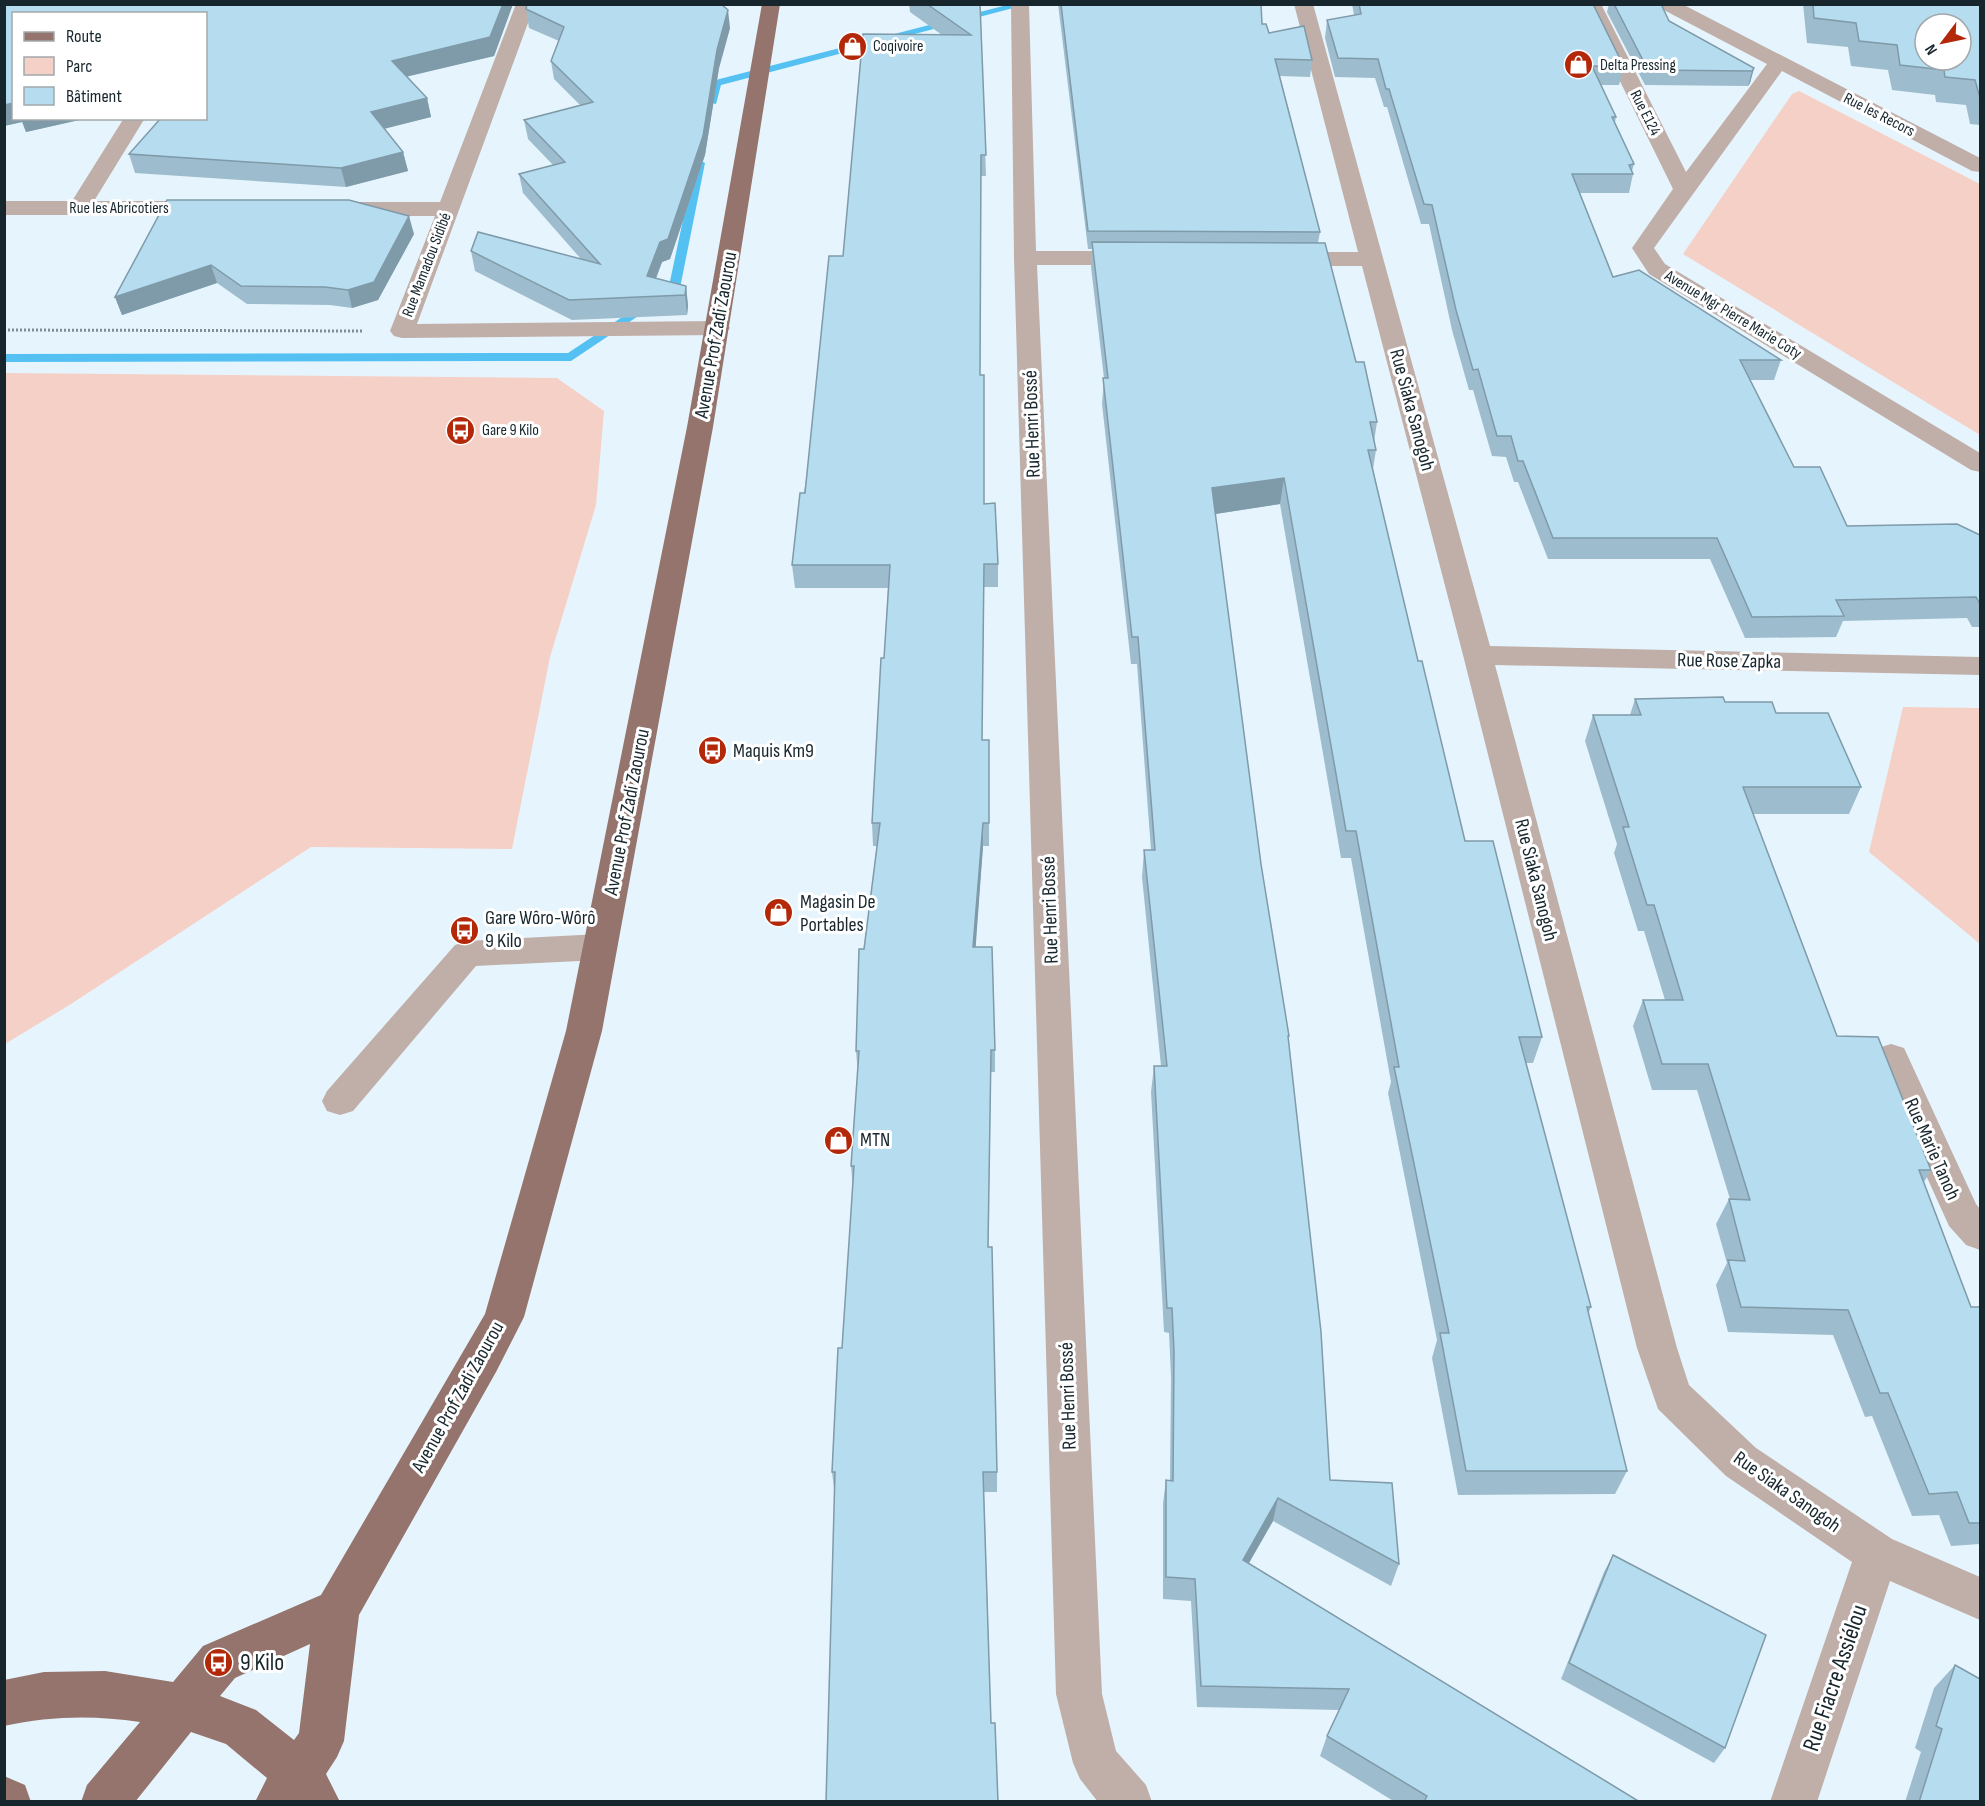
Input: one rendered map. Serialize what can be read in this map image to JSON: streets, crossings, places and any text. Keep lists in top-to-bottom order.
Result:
{
  "streets": {
    "main road": ["Avenue Prof Zadi Zaourou"],
    "street": [
      "Rue E124",
      "Rue les Recors",
      "Rue les Abricotiers",
      "Rue Mamadou Sidibé",
      "Avenue Mgr Pierre Marie Coty",
      "Rue Siaka Sanogoh",
      "Rue Henri Bossé",
      "Rue Rose Zapka",
      "Rue Marie Tanoh",
      "Rue Fiacre Assiélou"
    ]
  },
  "crossings": [
    ["Rue E124", "Avenue Mgr Pierre Marie Coty"],
    ["Rue les Recors", "Avenue Mgr Pierre Marie Coty"],
    ["Rue Mamadou Sidibé", "Avenue Prof Zadi Zaourou"],
    ["Rue Siaka Sanogoh", "Rue Rose Zapka"],
    ["Rue Siaka Sanogoh", "Rue Fiacre Assiélou"]
  ],
  "places": {
    "shop": [
      "Coqivoire",
      "Delta Pressing",
      "Magasin De Portables",
      "MTN"
    ],
    "bus stop": [
      "Gare 9 Kilo",
      "Maquis Km9",
      "Gare Wôro-Wôrô 9 Kilo",
      "9 Kilo"
    ]
  },
  "legend": ["Route", "Parc", "Bâtiment"],
  "north": "bottom left"
}
